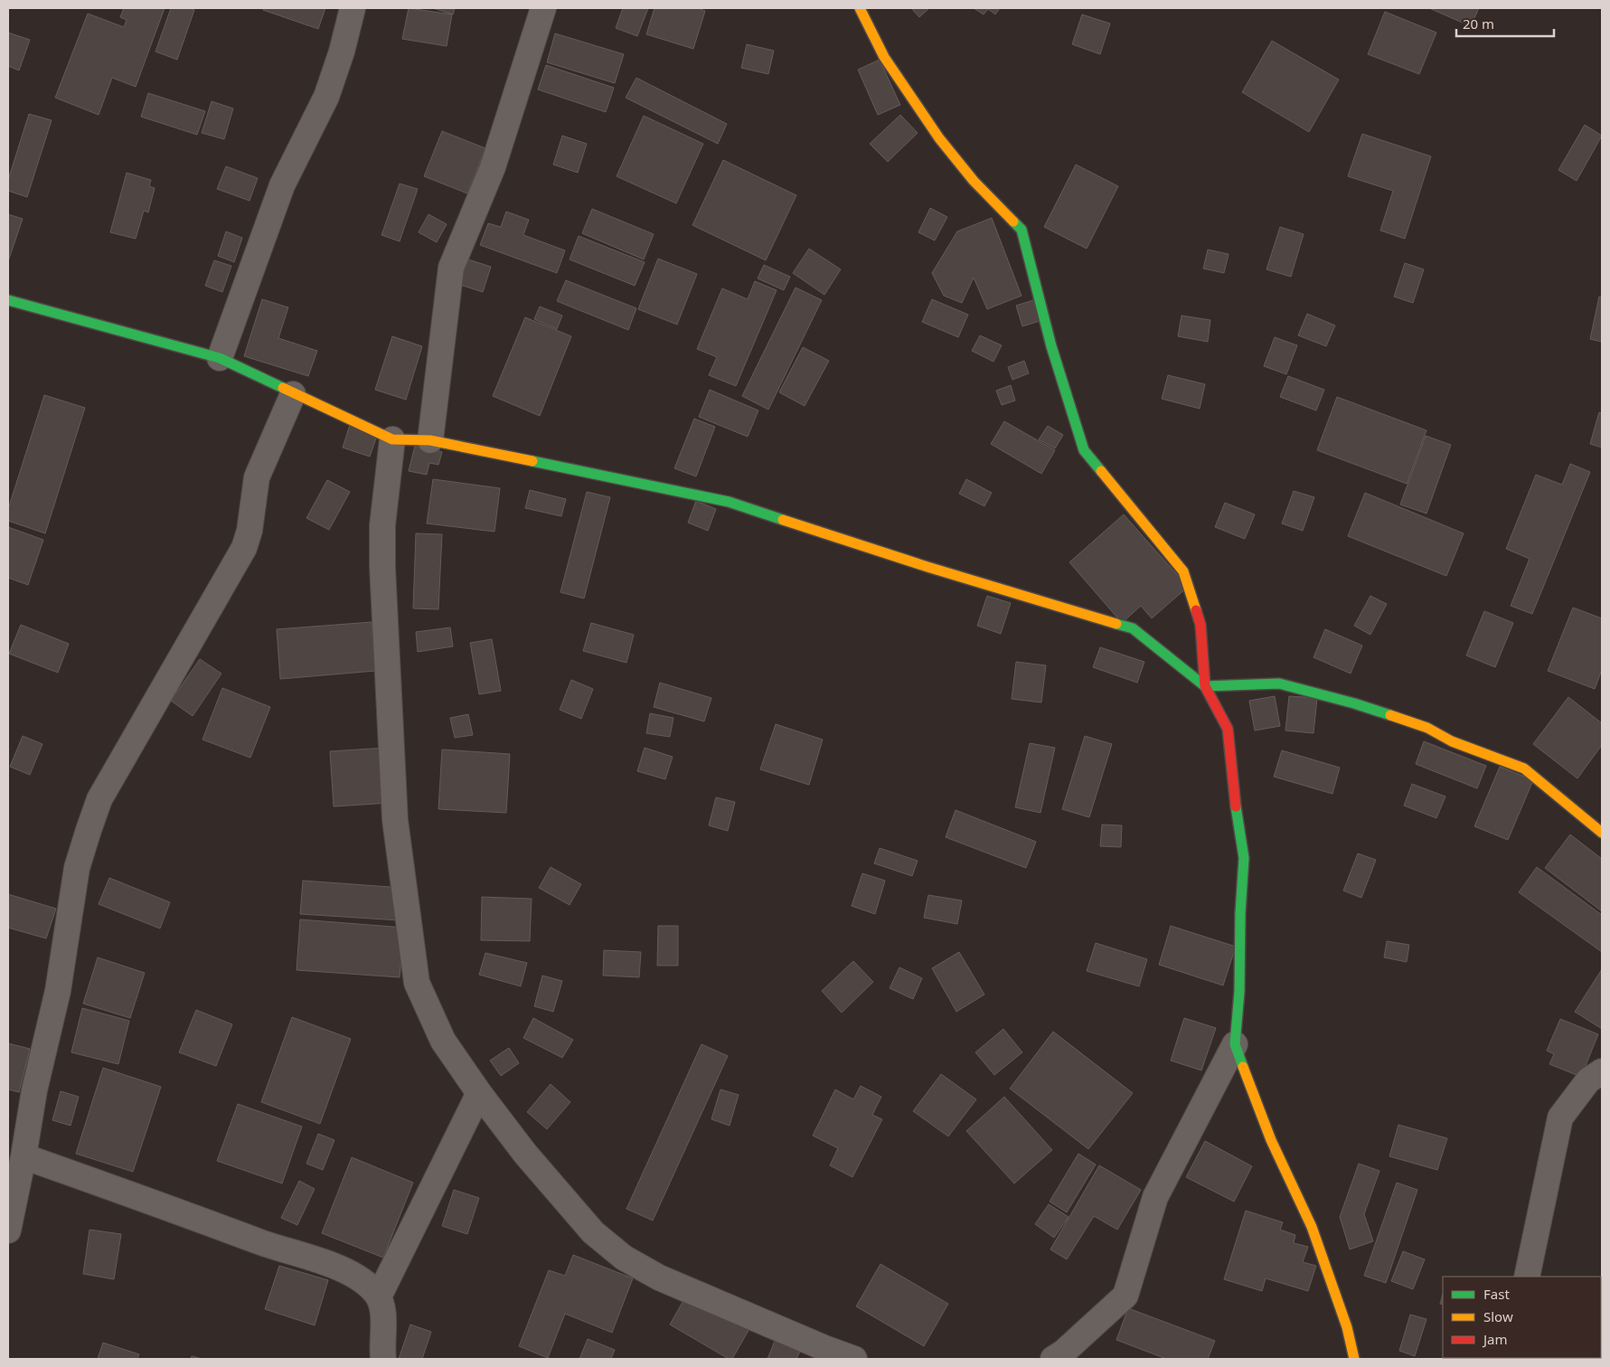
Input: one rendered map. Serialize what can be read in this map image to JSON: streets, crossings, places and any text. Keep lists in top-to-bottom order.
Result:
{
  "legend": ["Fast", "Slow", "Jam"],
  "scale_bar": "20 m"
}
